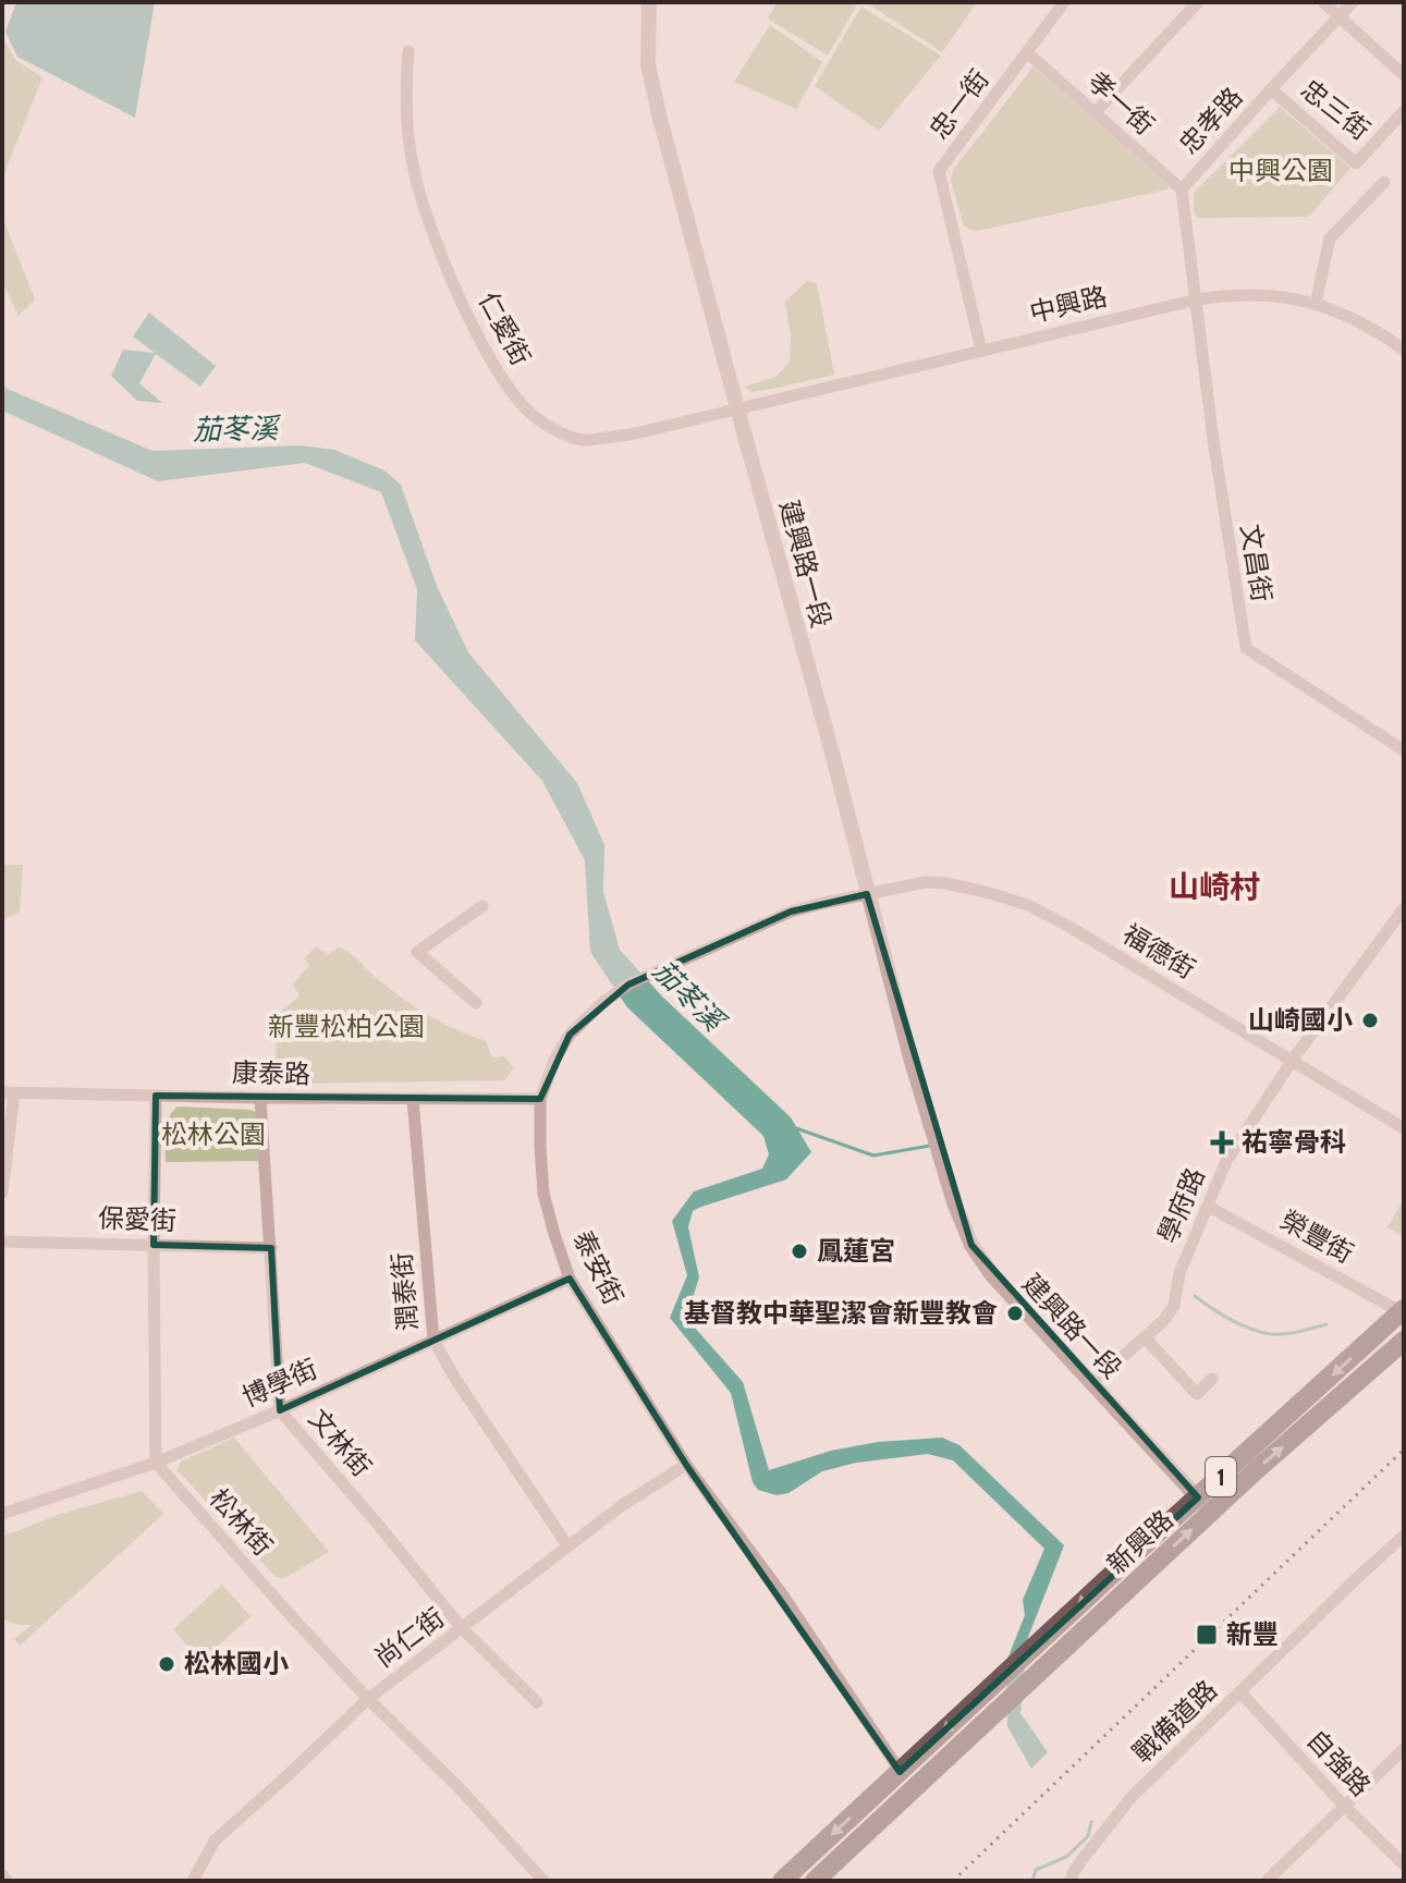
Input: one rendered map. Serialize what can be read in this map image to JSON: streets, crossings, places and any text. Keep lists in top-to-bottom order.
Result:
{
  "streets": {
    "main road": ["1", "新興路"],
    "street": [
      "孝一街",
      "忠一街",
      "忠三街",
      "忠孝路",
      "中興路",
      "仁愛街",
      "文昌街",
      "建興路一段",
      "福德街",
      "康泰路",
      "學府路",
      "保愛街",
      "榮豐街",
      "泰安街",
      "潤泰街",
      "博學街",
      "文林街",
      "松林街",
      "尚仁街",
      "戰備道路",
      "自強路"
    ]
  },
  "crossings": [
    ["孝一街", "忠一街"],
    ["孝一街", "忠孝路"],
    ["忠一街", "中興路"],
    ["忠三街", "忠孝路"],
    ["忠孝路", "中興路"],
    ["忠孝路", "文昌街"],
    ["中興路", "仁愛街"],
    ["中興路", "文昌街"],
    ["中興路", "建興路一段"],
    ["仁愛街", "建興路一段"],
    ["建興路一段", "福德街"],
    ["建興路一段", "學府路"],
    ["建興路一段", "泰安街"],
    ["建興路一段", "新興路"],
    ["福德街", "學府路"],
    ["福德街", "泰安街"],
    ["康泰路", "泰安街"],
    ["康泰路", "潤泰街"],
    ["康泰路", "文林街"],
    ["學府路", "榮豐街"],
    ["保愛街", "文林街"],
    ["榮豐街", "新興路"],
    ["泰安街", "博學街"],
    ["泰安街", "1"],
    ["泰安街", "新興路"],
    ["泰安街", "尚仁街"],
    ["潤泰街", "博學街"],
    ["潤泰街", "尚仁街"],
    ["博學街", "文林街"],
    ["博學街", "松林街"],
    ["文林街", "尚仁街"],
    ["1", "新興路"],
    ["松林街", "尚仁街"],
    ["戰備道路", "自強路"]
  ],
  "districts": ["山崎村"],
  "water": ["茄苳溪"],
  "parks": ["中興公園", "新豐松柏公園", "松林公園"],
  "places": {
    "other": [
      "山崎國小",
      "鳳蓮宮",
      "基督教中華聖潔會新豐教會",
      "松林國小"
    ],
    "health": ["祐寧骨科"],
    "transit": ["新豐"]
  }
}
